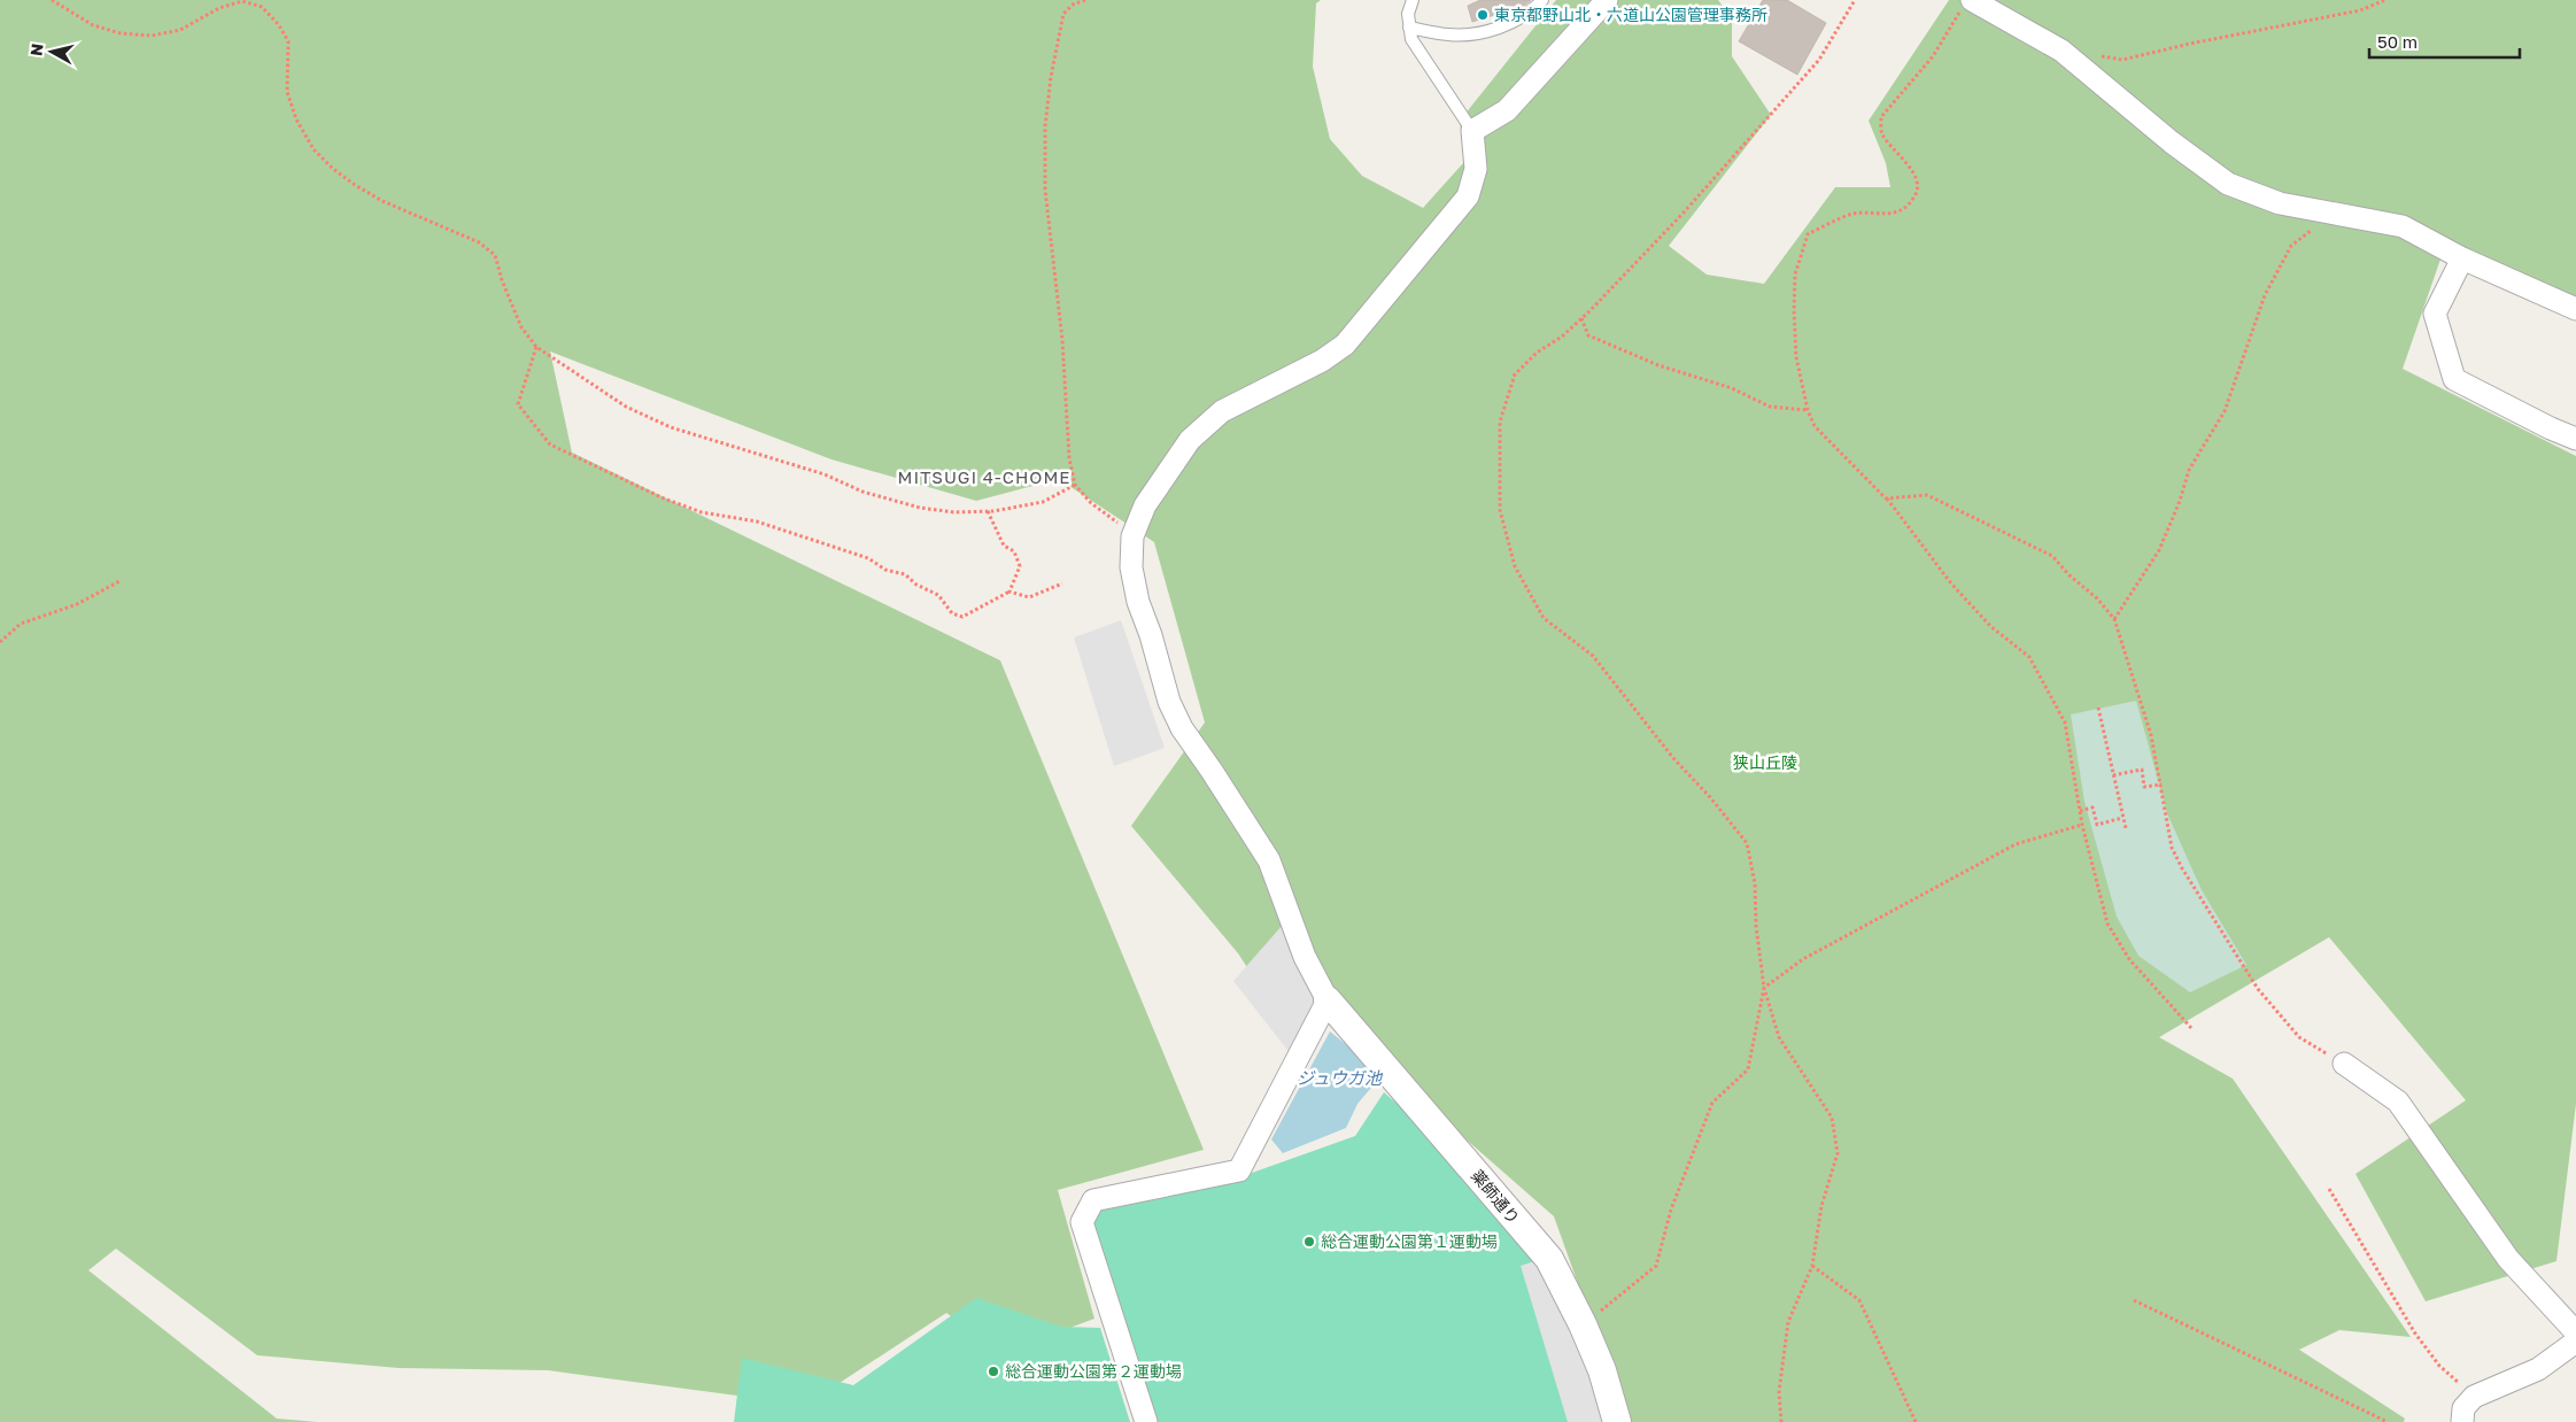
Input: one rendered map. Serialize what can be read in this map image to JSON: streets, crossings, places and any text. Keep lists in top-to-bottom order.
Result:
{
  "streets": {
    "street": ["薬師通り"]
  },
  "districts": ["MITSUGI 4-CHOME"],
  "water": ["ジュウガ池"],
  "parks": ["狭山丘陵"],
  "places": ["東京都野山北・六道山公園管理事務所", "総合運動公園第１運動場", "総合運動公園第２運動場"],
  "scale_bar": "50 m",
  "north": "left"
}
